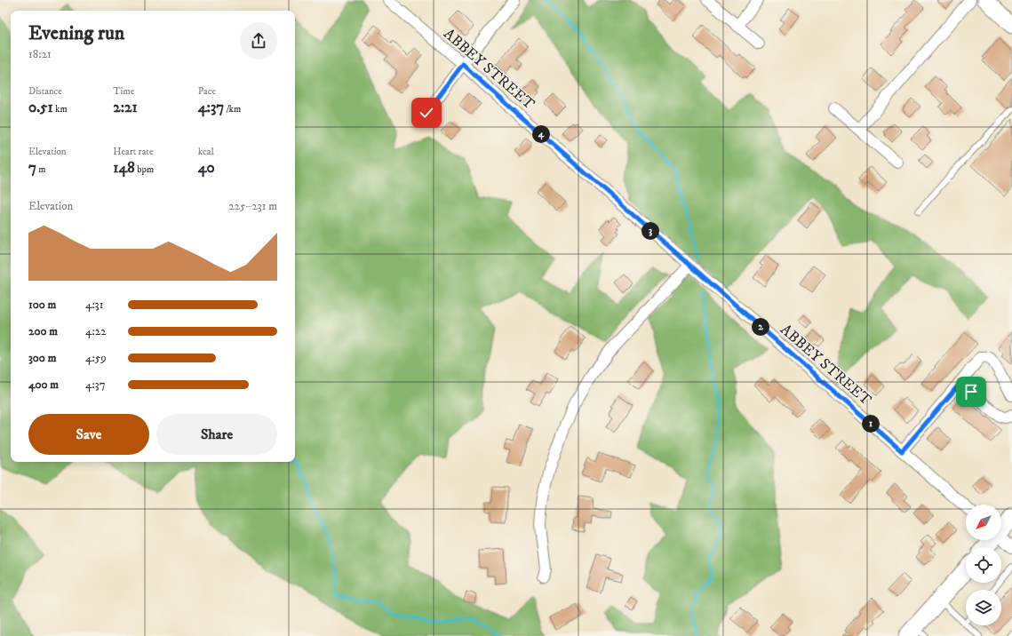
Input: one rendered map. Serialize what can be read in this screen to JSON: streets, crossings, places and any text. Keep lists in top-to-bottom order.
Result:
{
  "streets": {
    "street": ["ABBEY STREET"]
  },
  "north": "bottom left",
  "page": {
    "heading": ["Evening run", "18:21"],
    "stats": [
      ["Distance", "0.51 km"],
      ["Time", "2:21"],
      ["Pace", "4:37 /km"],
      ["Elevation", "7 m"],
      ["Heart rate", "148 bpm"],
      ["kcal", "40"]
    ],
    "pins": [
      "4",
      "3",
      "2",
      "1"
    ],
    "chart": ["Elevation", "225–231 m"],
    "list": [
      {
        "name": "100 m",
        "note": "4:31"
      },
      {
        "name": "200 m",
        "note": "4:22"
      },
      {
        "name": "300 m",
        "note": "4:59"
      },
      {
        "name": "400 m",
        "note": "4:37"
      }
    ],
    "buttons": ["Save", "Share"]
  }
}
